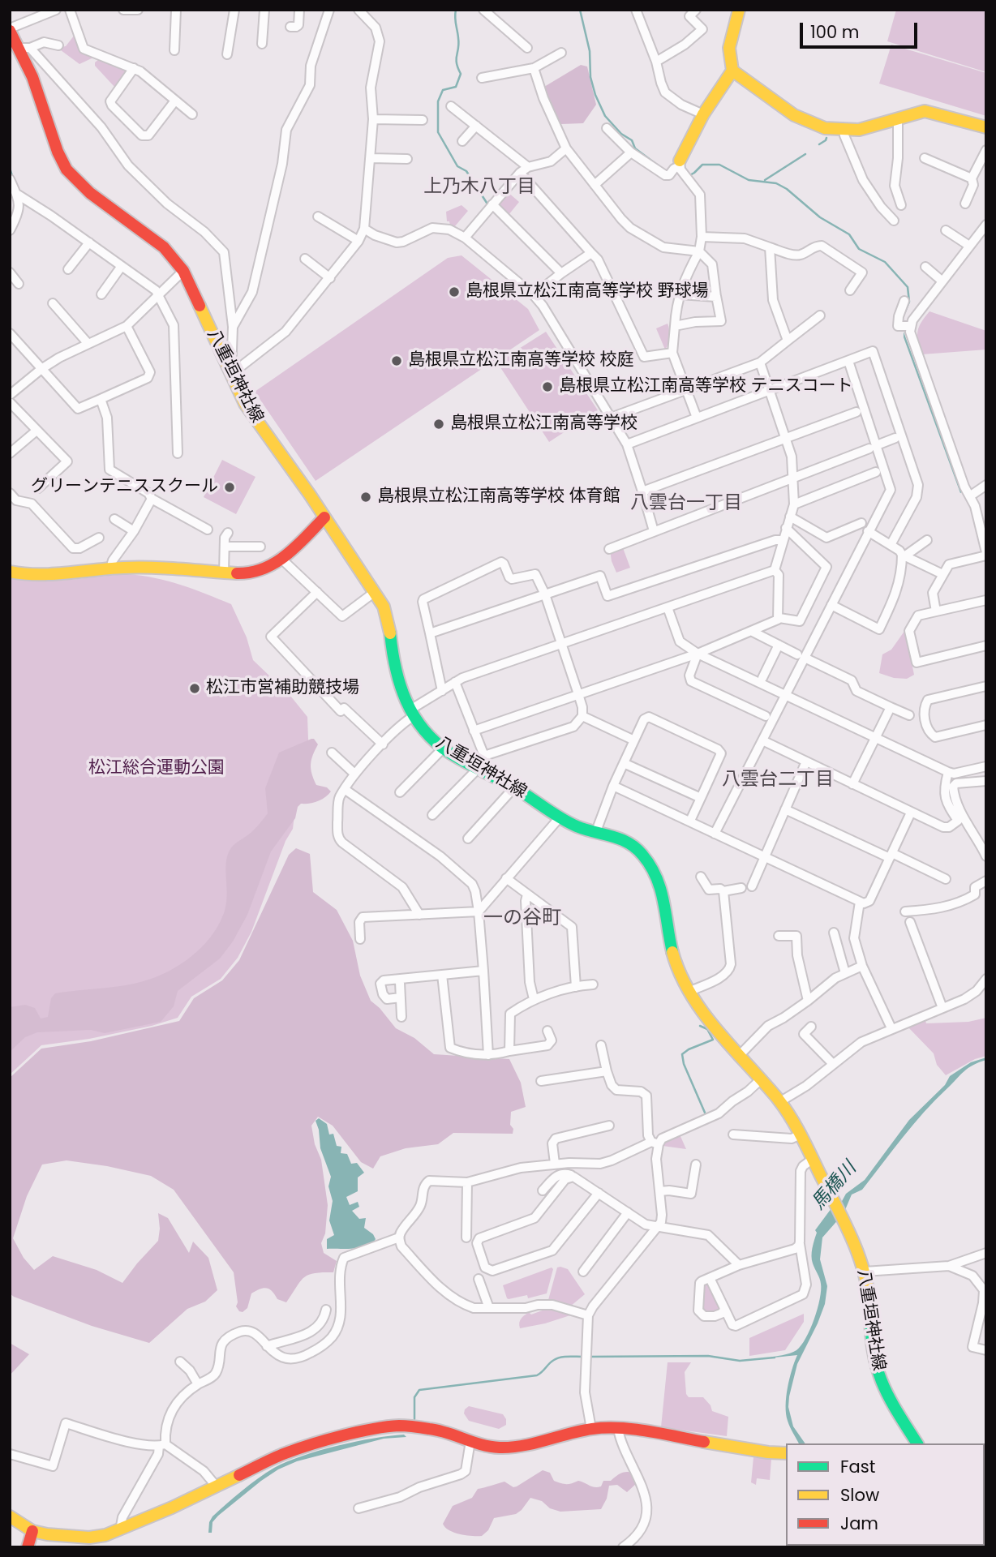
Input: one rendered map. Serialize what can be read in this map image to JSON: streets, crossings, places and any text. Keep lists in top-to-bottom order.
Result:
{
  "streets": {
    "main road": ["八重垣神社線"]
  },
  "districts": [
    "上乃木八丁目",
    "八雲台一丁目",
    "八雲台二丁目",
    "一の谷町"
  ],
  "water": ["馬橋川"],
  "parks": ["松江総合運動公園"],
  "places": [
    "島根県立松江南高等学校 野球場",
    "島根県立松江南高等学校 校庭",
    "島根県立松江南高等学校 テニスコート",
    "島根県立松江南高等学校",
    "グリーンテニススクール",
    "島根県立松江南高等学校 体育館",
    "松江市営補助競技場"
  ],
  "legend": ["Fast", "Slow", "Jam"],
  "scale_bar": "100 m"
}
